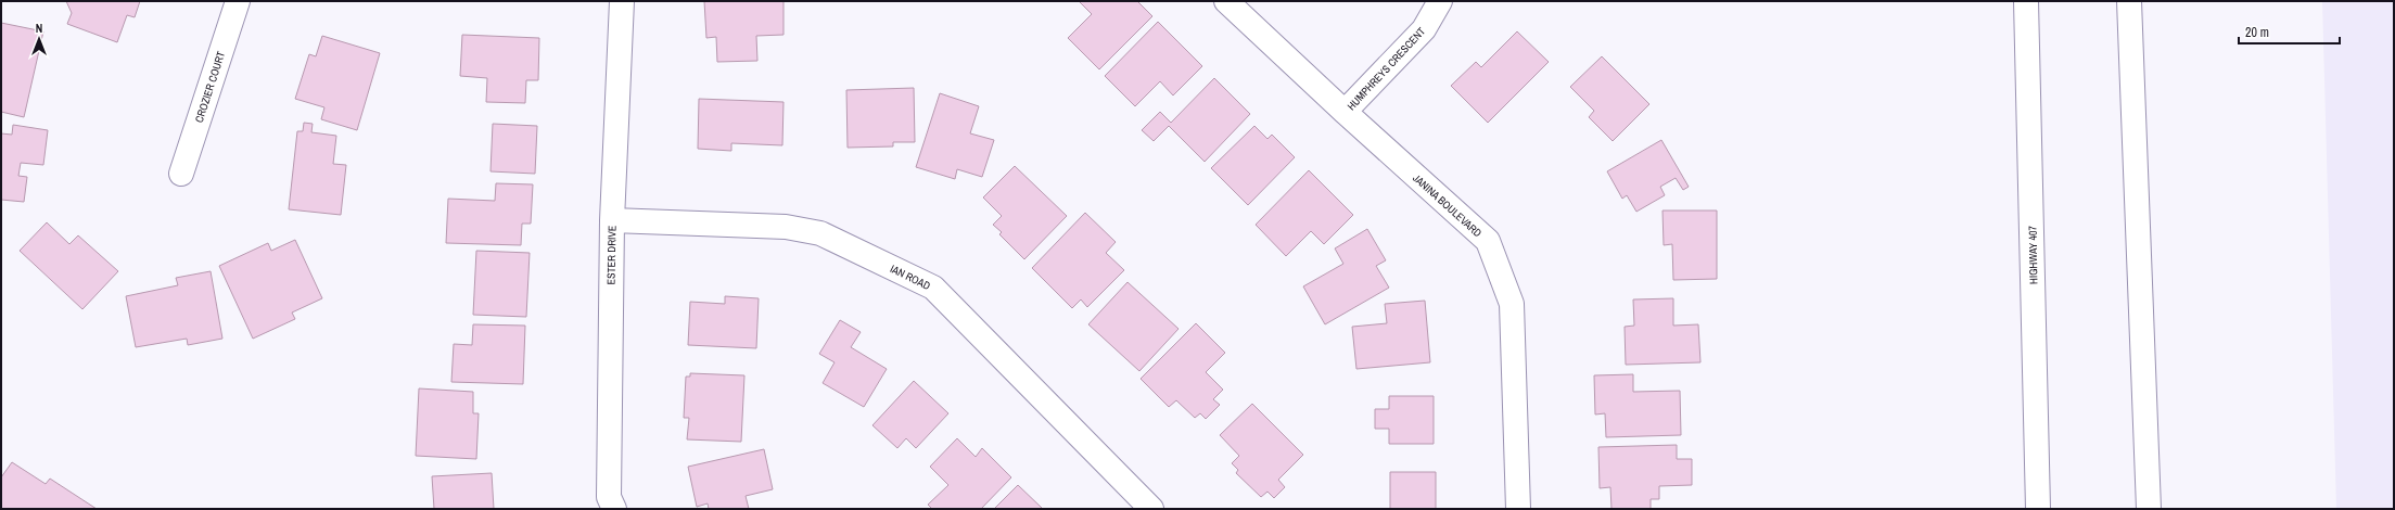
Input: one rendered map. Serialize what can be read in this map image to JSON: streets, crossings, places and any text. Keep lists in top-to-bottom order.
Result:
{
  "streets": {
    "main road": [
      "HUMPHREYS CRESCENT",
      "CROZIER COURT",
      "JANINA BOULEVARD",
      "ESTER DRIVE",
      "HIGHWAY 407",
      "IAN ROAD"
    ]
  },
  "crossings": [
    ["HUMPHREYS CRESCENT", "JANINA BOULEVARD"],
    ["ESTER DRIVE", "IAN ROAD"]
  ],
  "scale_bar": "20 m",
  "north": "top"
}
